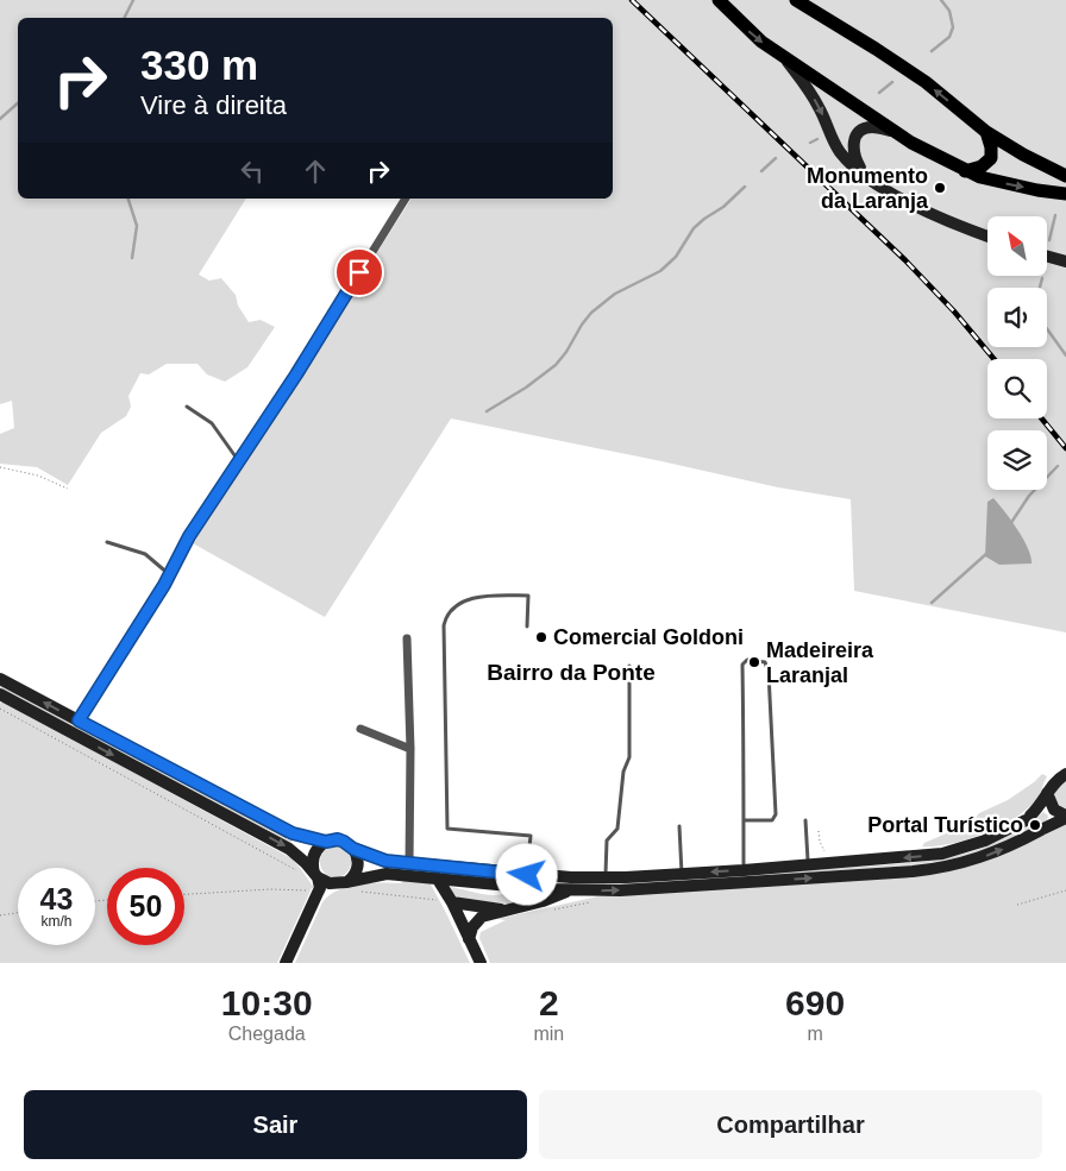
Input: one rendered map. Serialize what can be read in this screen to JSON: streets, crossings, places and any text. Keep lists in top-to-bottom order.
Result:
{
  "districts": ["Bairro da Ponte"],
  "places": [
    "Monumento da Laranja",
    "Comercial Goldoni",
    "Madeireira Laranjal",
    "Portal Turístico"
  ],
  "north": "top left",
  "page": {
    "turn": ["330 m", "Vire à direita"],
    "speed": "43 km/h",
    "limit": "50",
    "eta": [
      "10:30",
      "Chegada",
      "2",
      "min",
      "690",
      "m"
    ],
    "buttons": ["Sair", "Compartilhar"]
  }
}
